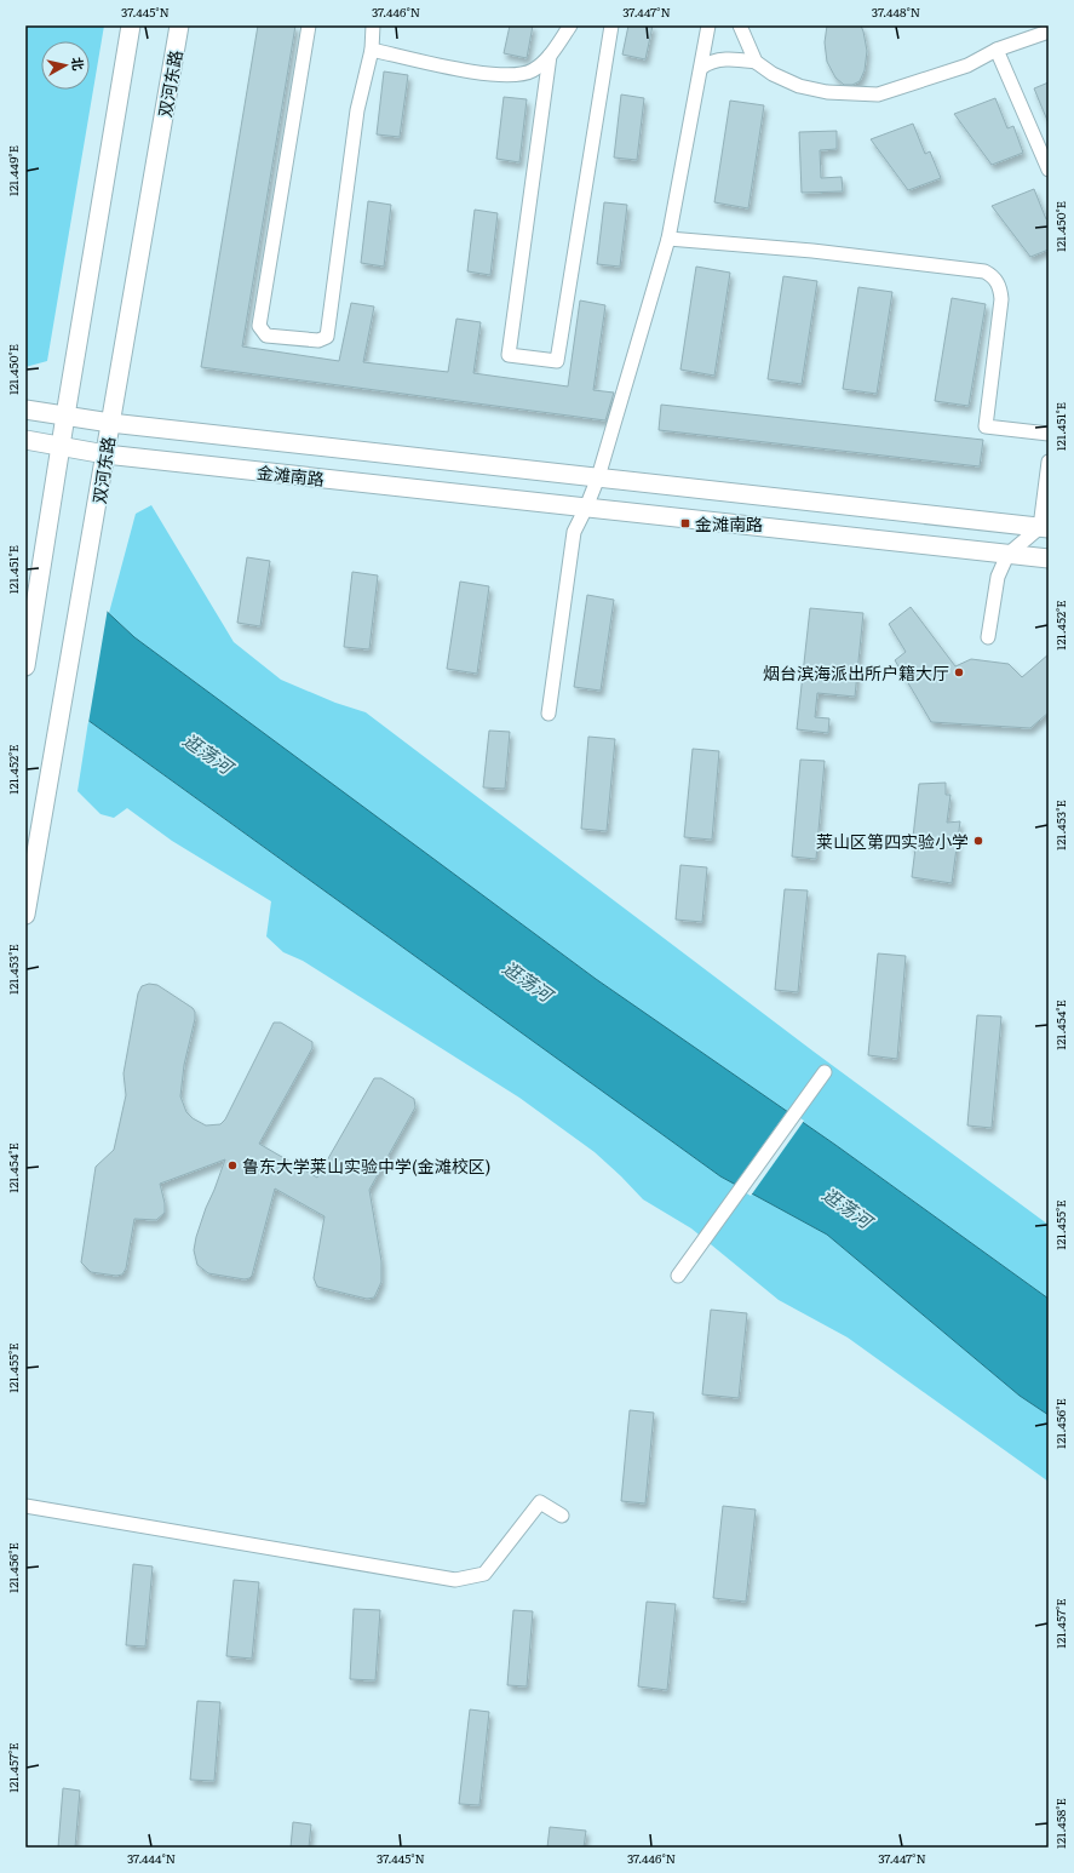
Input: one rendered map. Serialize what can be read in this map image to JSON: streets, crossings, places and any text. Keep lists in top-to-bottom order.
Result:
{
  "streets": {
    "street": ["双河东路", "金滩南路"]
  },
  "crossings": [
    ["双河东路", "金滩南路"]
  ],
  "water": ["逛荡河"],
  "places": {
    "transit": ["金滩南路"],
    "other": ["烟台滨海派出所户籍大厅", "莱山区第四实验小学", "鲁东大学莱山实验中学(金滩校区)"]
  },
  "north": "right",
  "coordinates": [
    "37.445°N",
    "37.446°N",
    "37.447°N",
    "37.448°N",
    "121.449°E",
    "121.450°E",
    "121.451°E",
    "121.452°E",
    "121.453°E",
    "121.454°E",
    "121.455°E",
    "121.456°E",
    "121.457°E",
    "121.458°E",
    "37.444°N"
  ]
}
